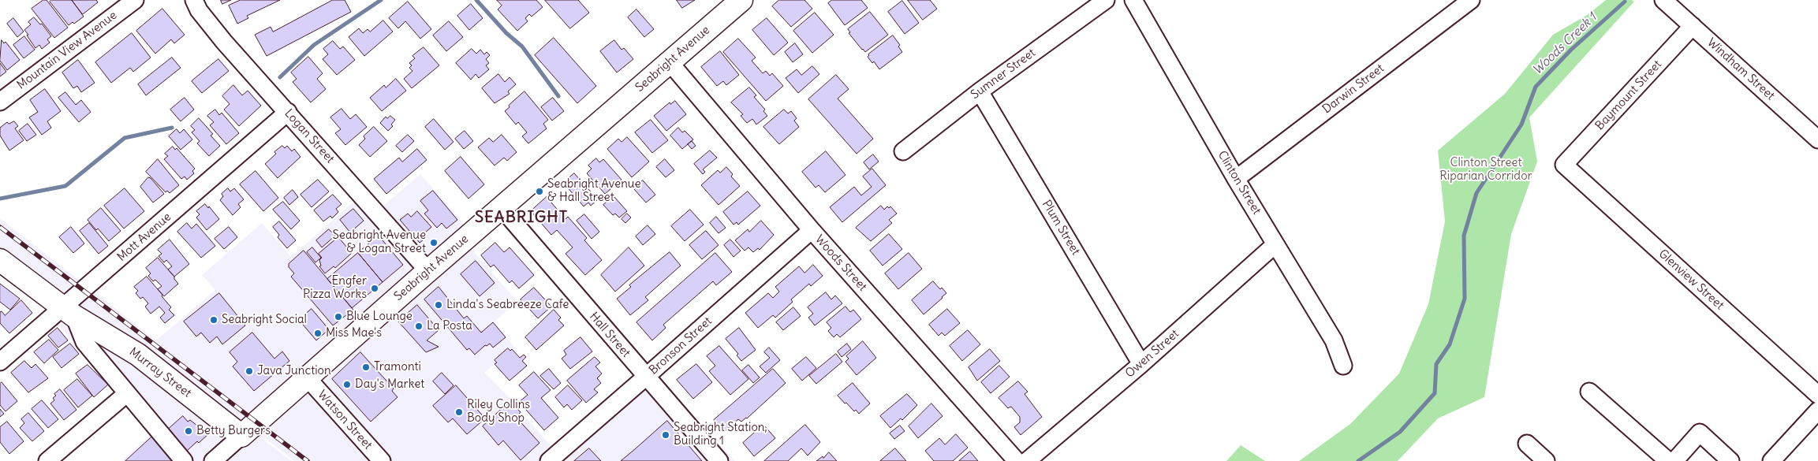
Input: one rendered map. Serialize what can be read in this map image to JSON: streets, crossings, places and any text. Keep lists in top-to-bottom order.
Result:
{
  "streets": {
    "main road": ["Seabright Avenue", "Murray Street"],
    "street": [
      "Mountain View Avenue",
      "Windham Street",
      "Sumner Street",
      "Darwin Street",
      "Baymount Street",
      "Logan Street",
      "Clinton Street",
      "Plum Street",
      "Mott Avenue",
      "Woods Street",
      "Glenview Street",
      "Hall Street",
      "Bronson Street",
      "Owen Street",
      "Watson Street"
    ]
  },
  "crossings": [
    ["Seabright Avenue", "Logan Street"],
    ["Seabright Avenue", "Woods Street"],
    ["Seabright Avenue", "Hall Street"],
    ["Seabright Avenue", "Murray Street"],
    ["Seabright Avenue", "Watson Street"],
    ["Windham Street", "Baymount Street"],
    ["Sumner Street", "Plum Street"],
    ["Darwin Street", "Clinton Street"],
    ["Baymount Street", "Glenview Street"],
    ["Logan Street", "Mott Avenue"],
    ["Clinton Street", "Owen Street"],
    ["Plum Street", "Owen Street"],
    ["Mott Avenue", "Murray Street"],
    ["Woods Street", "Bronson Street"],
    ["Hall Street", "Bronson Street"]
  ],
  "districts": ["SEABRIGHT"],
  "water": ["Woods Creek 1"],
  "parks": ["Clinton Street Riparian Corridor"],
  "places": [
    "Seabright Avenue & Hall Street",
    "Seabright Avenue & Logan Street",
    "Engfer Pizza Works",
    "Linda's Seabreeze Cafe",
    "Blue Lounge",
    "Seabright Social",
    "La Posta",
    "Miss Mae's",
    "Tramonti",
    "Java Junction",
    "Day's Market",
    "Riley Collins Body Shop",
    "Betty Burgers",
    "Seabright Station, Building 1"
  ]
}
